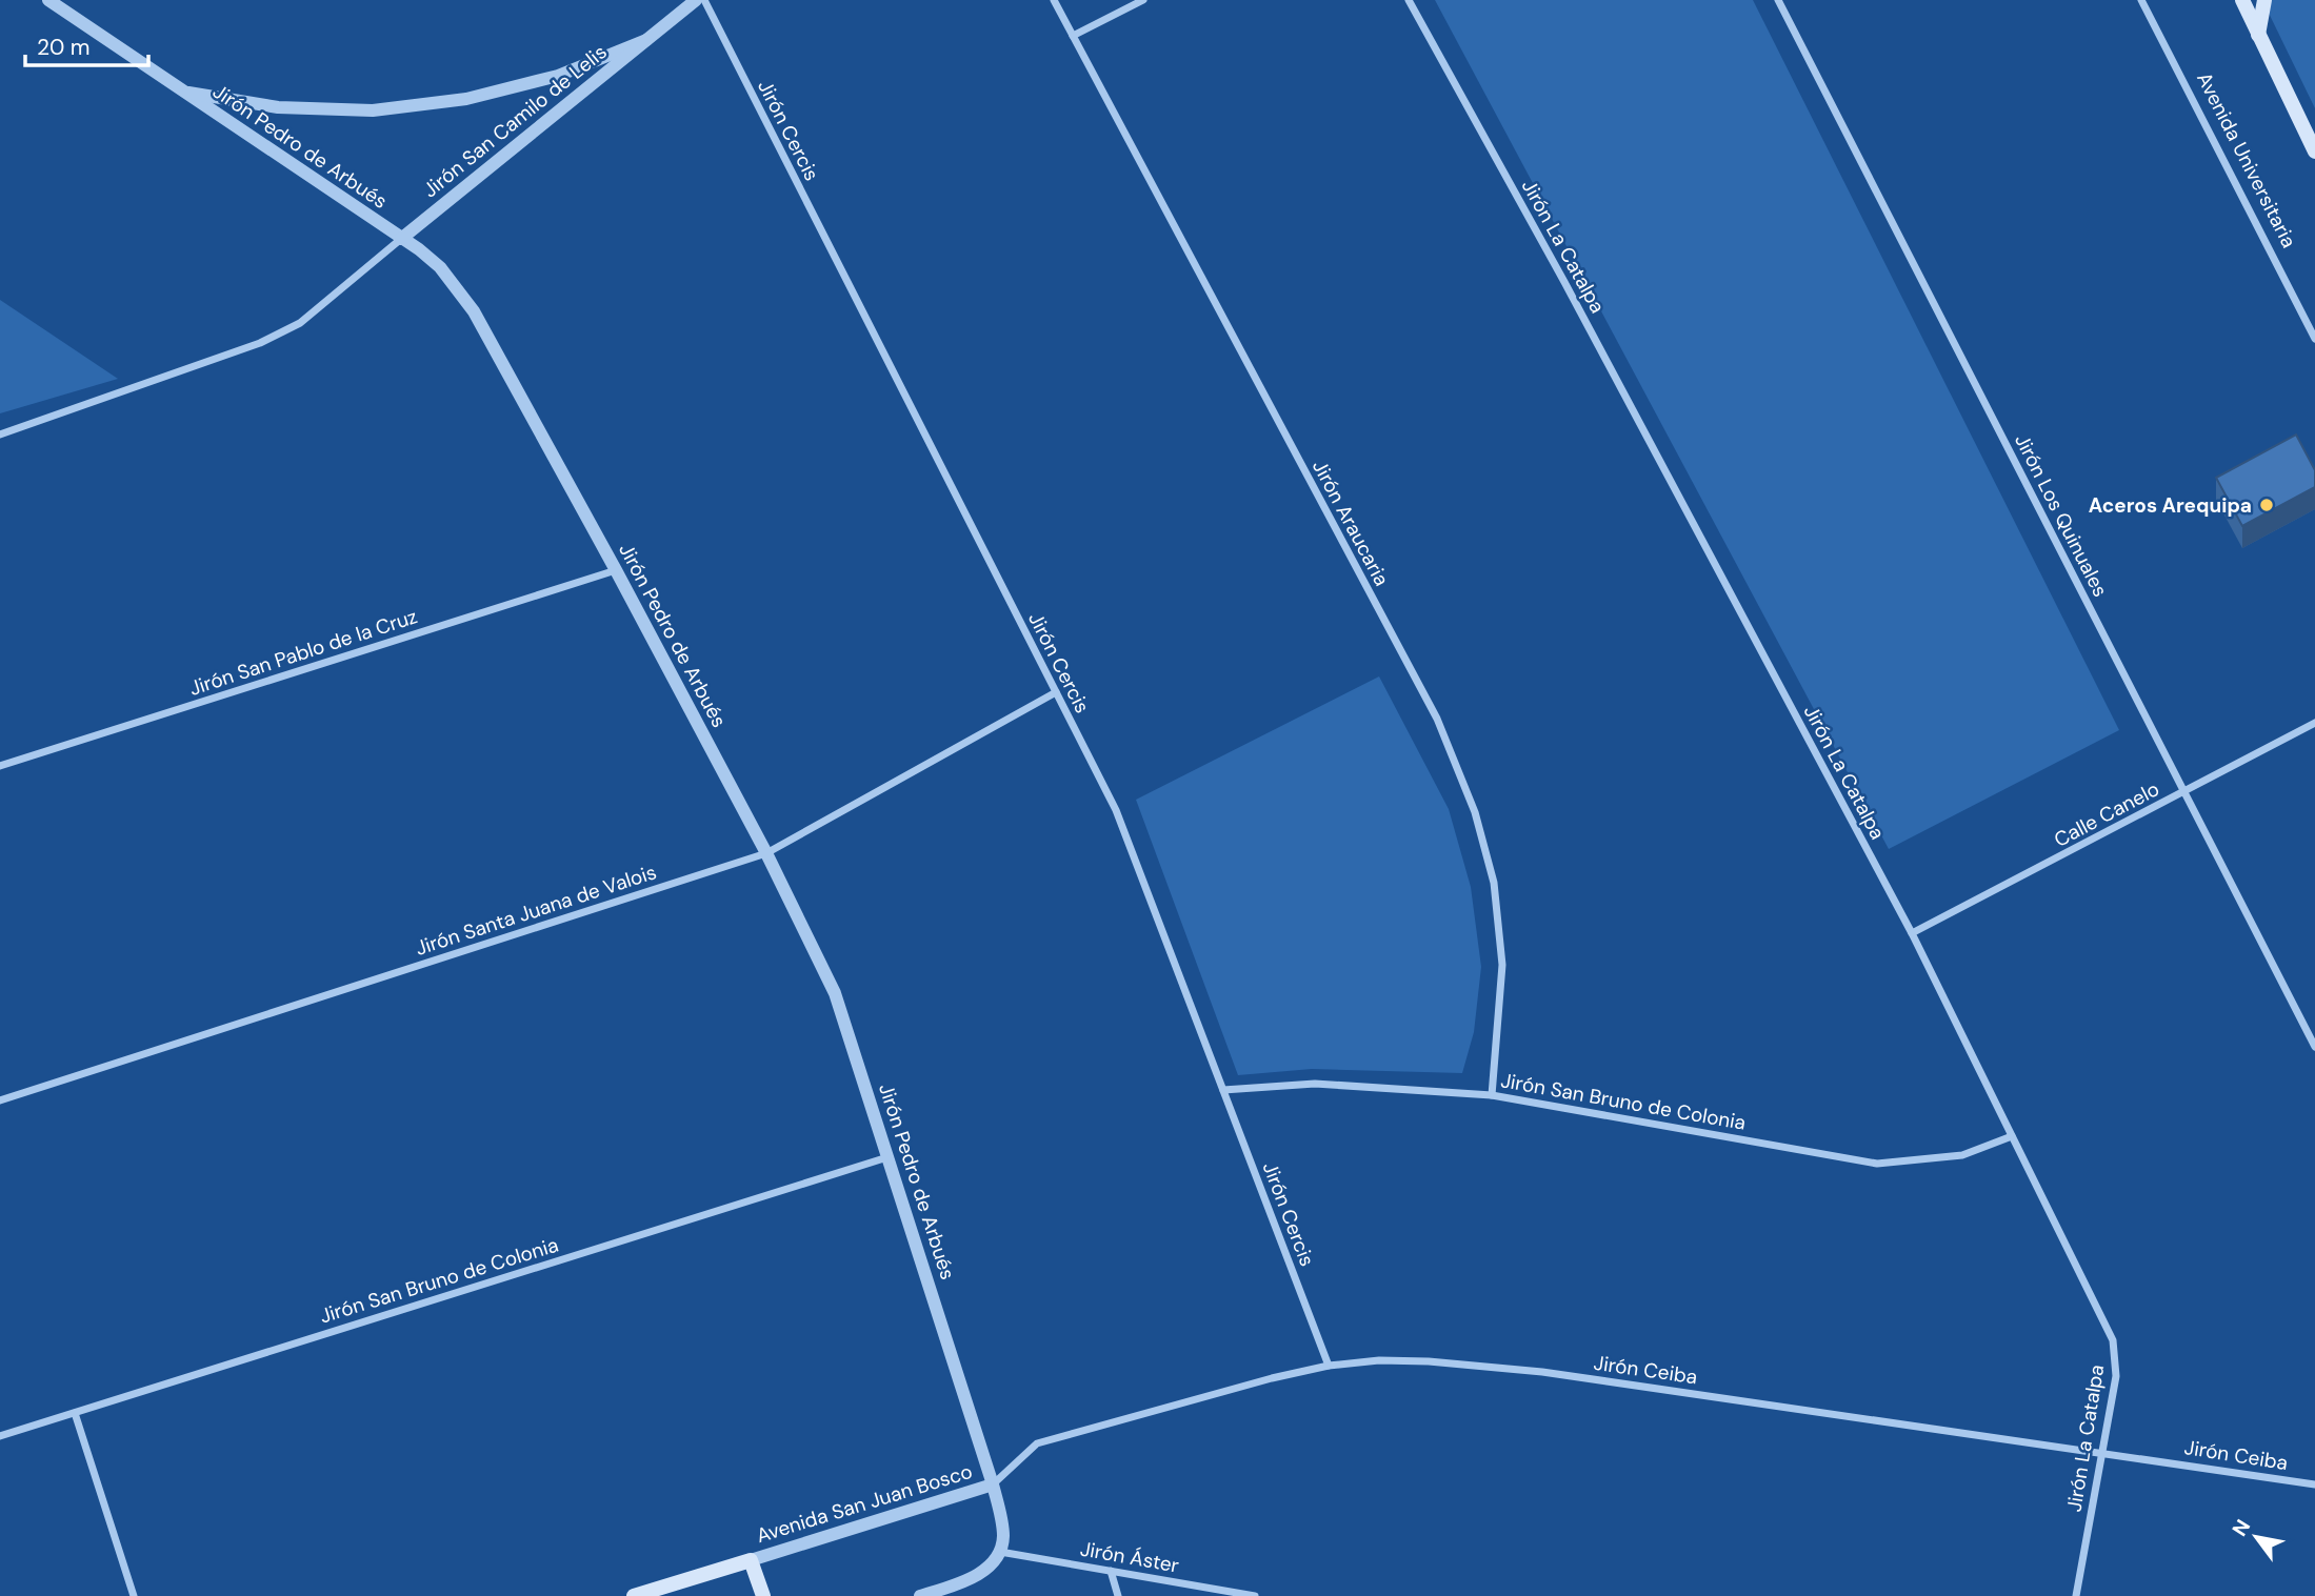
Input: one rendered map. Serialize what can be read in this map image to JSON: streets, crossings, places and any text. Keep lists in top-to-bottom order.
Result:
{
  "streets": {
    "main road": ["Avenida San Juan Bosco"],
    "street": [
      "Jirón San Camilo de Lelis",
      "Jirón Cercis",
      "Jirón Pedro de Arbués",
      "Avenida Universitaria",
      "Jirón La Catalpa",
      "Jirón Los Quinuales",
      "Jirón Araucaria",
      "Jirón San Pablo de la Cruz",
      "Calle Canelo",
      "Jirón Santa Juana de Valois",
      "Jirón San Bruno de Colonia",
      "Jirón Ceiba",
      "Jirón Áster"
    ]
  },
  "crossings": [
    ["Jirón San Camilo de Lelis", "Jirón Pedro de Arbués"],
    ["Jirón Cercis", "Jirón Santa Juana de Valois"],
    ["Jirón Cercis", "Jirón San Bruno de Colonia"],
    ["Jirón Cercis", "Jirón Ceiba"],
    ["Jirón Pedro de Arbués", "Jirón San Pablo de la Cruz"],
    ["Jirón Pedro de Arbués", "Jirón Santa Juana de Valois"],
    ["Jirón Pedro de Arbués", "Jirón San Bruno de Colonia"],
    ["Jirón Pedro de Arbués", "Jirón Ceiba"],
    ["Jirón Pedro de Arbués", "Avenida San Juan Bosco"],
    ["Jirón La Catalpa", "Calle Canelo"],
    ["Jirón La Catalpa", "Jirón San Bruno de Colonia"],
    ["Jirón La Catalpa", "Jirón Ceiba"],
    ["Jirón Los Quinuales", "Calle Canelo"],
    ["Jirón Araucaria", "Jirón San Bruno de Colonia"],
    ["Jirón Ceiba", "Avenida San Juan Bosco"],
    ["Avenida San Juan Bosco", "Jirón Áster"]
  ],
  "places": ["Aceros Arequipa"],
  "scale_bar": "20 m",
  "north": "top left"
}
